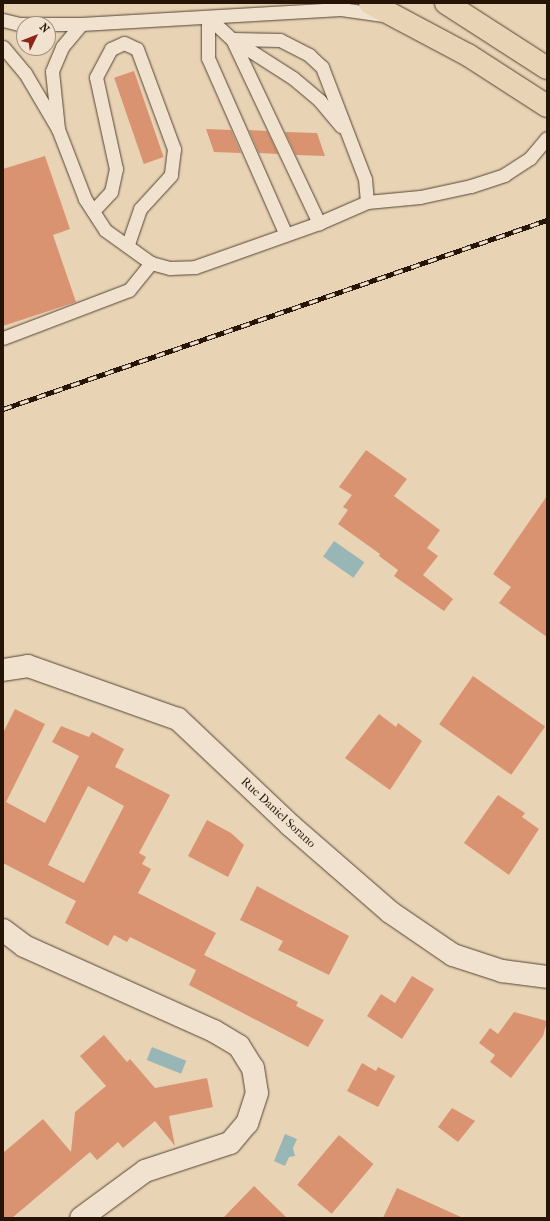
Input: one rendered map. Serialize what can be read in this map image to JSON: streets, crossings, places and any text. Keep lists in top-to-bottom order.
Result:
{
  "streets": {
    "street": ["Rue Daniel Sorano"]
  },
  "north": "top right"
}
